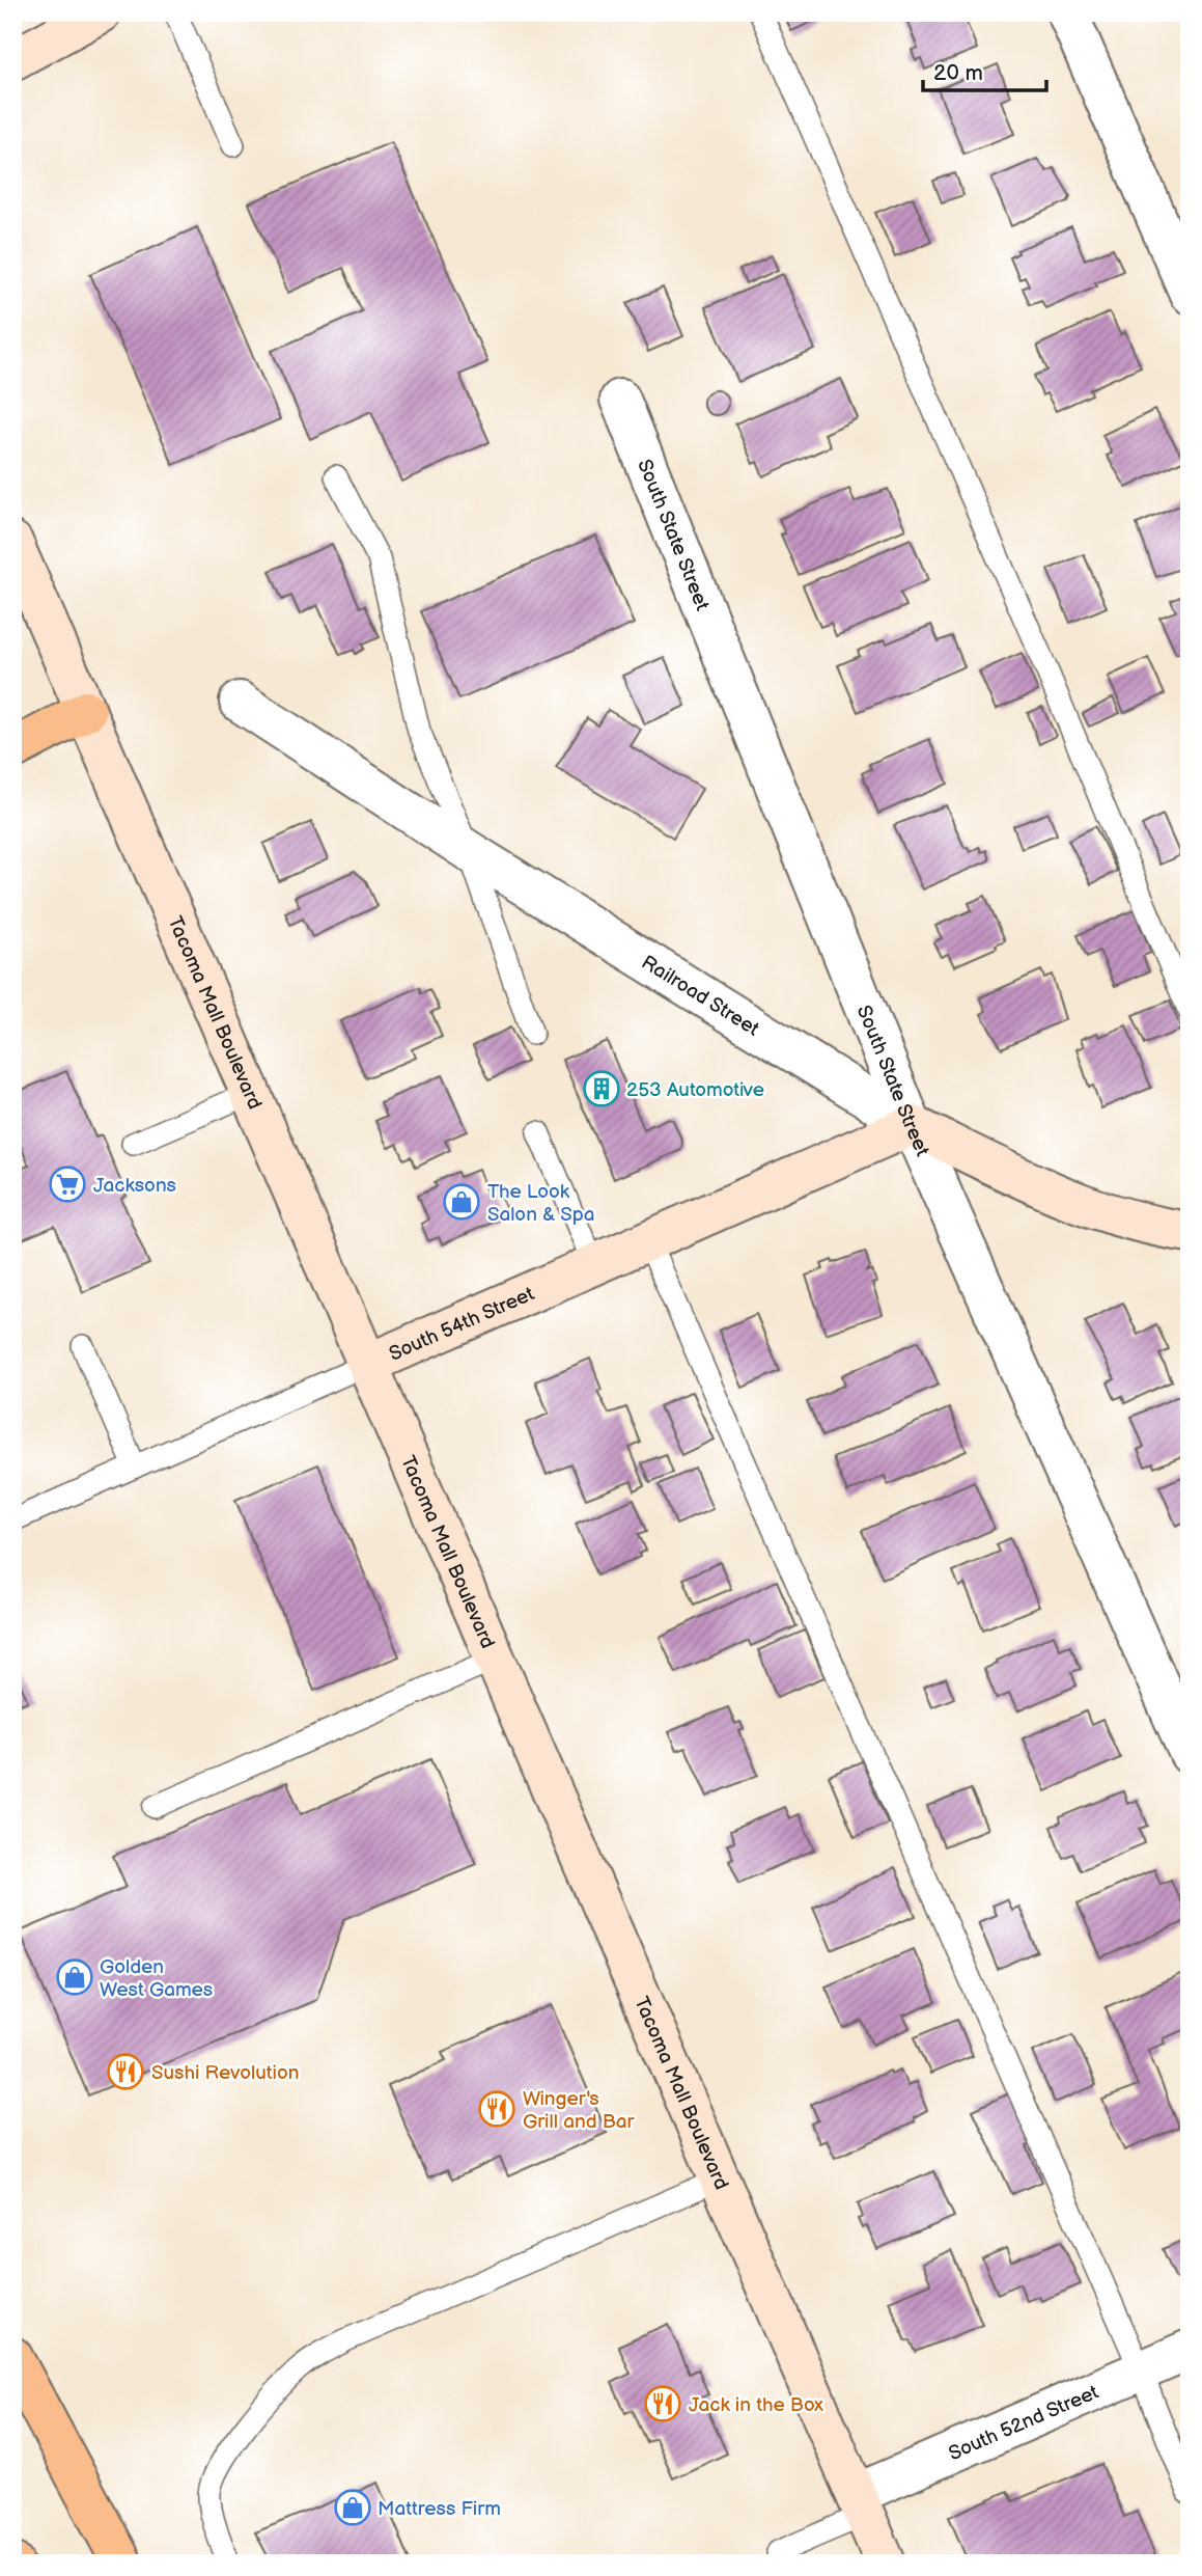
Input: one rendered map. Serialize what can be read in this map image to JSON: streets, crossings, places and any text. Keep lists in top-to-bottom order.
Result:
{
  "streets": {
    "main road": ["Railroad Street", "Tacoma Mall Boulevard", "South 54th Street"],
    "street": ["South State Street", "South 52nd Street"]
  },
  "crossings": [
    ["South State Street", "Railroad Street"],
    ["South State Street", "South 54th Street"],
    ["Railroad Street", "South 54th Street"],
    ["Tacoma Mall Boulevard", "South 54th Street"],
    ["Tacoma Mall Boulevard", "South 52nd Street"]
  ],
  "places": {
    "building": ["253 Automotive"],
    "supermarket": ["Jacksons"],
    "shop": ["The Look Salon & Spa", "Golden West Games", "Mattress Firm"],
    "restaurant": ["Sushi Revolution", "Winger's Grill and Bar", "Jack in the Box"]
  },
  "scale_bar": "20 m"
}
